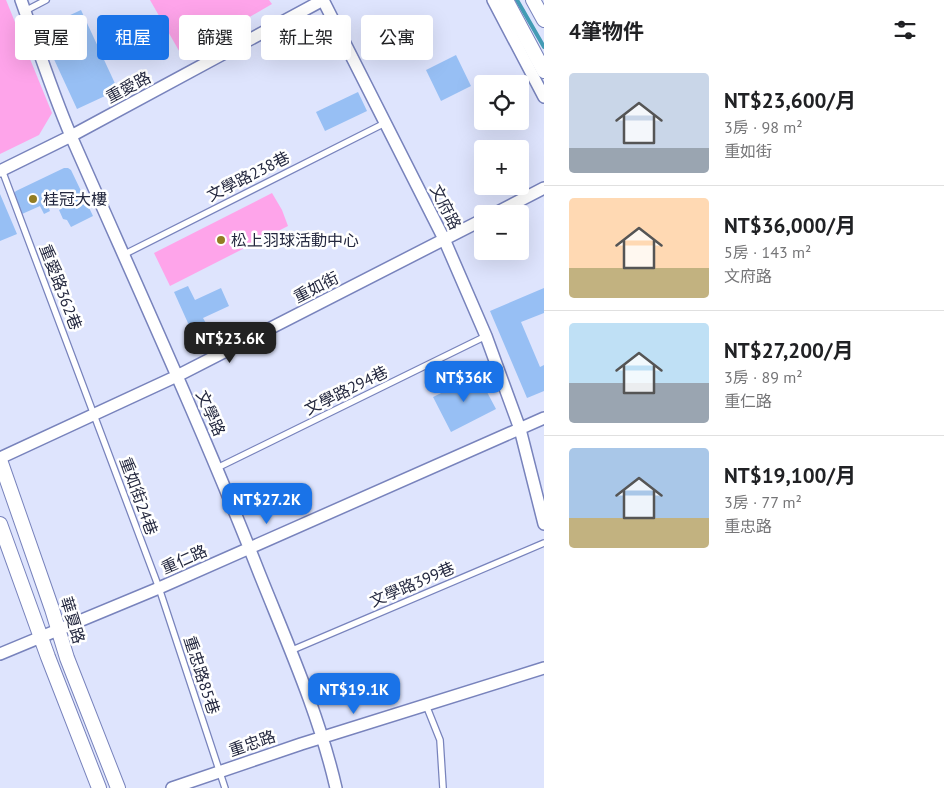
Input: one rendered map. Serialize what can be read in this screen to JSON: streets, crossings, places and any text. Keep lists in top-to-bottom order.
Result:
{
  "streets": {
    "street": [
      "重愛路",
      "文府路",
      "重如街",
      "文學路",
      "重仁路",
      "華夏路",
      "重忠路"
    ],
    "lane": [
      "文學路238巷",
      "重愛路362巷",
      "文學路294巷",
      "重如街24巷",
      "文學路399巷",
      "重忠路85巷"
    ]
  },
  "crossings": [
    ["重愛路", "文府路"],
    ["重愛路", "重愛路362巷"],
    ["重愛路", "文學路"],
    ["文學路238巷", "文府路"],
    ["文學路238巷", "文學路"],
    ["文府路", "重如街"],
    ["文府路", "文學路294巷"],
    ["文府路", "重仁路"],
    ["重愛路362巷", "重如街"],
    ["重愛路362巷", "重如街24巷"],
    ["重如街", "文學路"],
    ["重如街", "重如街24巷"],
    ["重如街", "華夏路"],
    ["文學路294巷", "文學路"],
    ["文學路", "重仁路"],
    ["文學路", "文學路399巷"],
    ["文學路", "重忠路"],
    ["重如街24巷", "重仁路"],
    ["重如街24巷", "重忠路85巷"],
    ["重仁路", "華夏路"],
    ["重仁路", "重忠路85巷"],
    ["重忠路85巷", "重忠路"]
  ],
  "places": ["桂冠大樓", "松上羽球活動中心"],
  "page": {
    "heading": "4筆物件",
    "chip": [
      "買屋",
      "租屋",
      "篩選",
      "新上架",
      "公寓"
    ],
    "list": [
      {
        "name": "NT$23,600/月",
        "note": "3房 · 98 m² · 重如街"
      },
      {
        "name": "NT$36,000/月",
        "note": "5房 · 143 m² · 文府路"
      },
      {
        "name": "NT$27,200/月",
        "note": "3房 · 89 m² · 重仁路"
      },
      {
        "name": "NT$19,100/月",
        "note": "3房 · 77 m² · 重忠路"
      }
    ],
    "map_buttons": ["+", "−"],
    "price": [
      "NT$23.6K",
      "NT$36K",
      "NT$27.2K",
      "NT$19.1K"
    ]
  }
}
